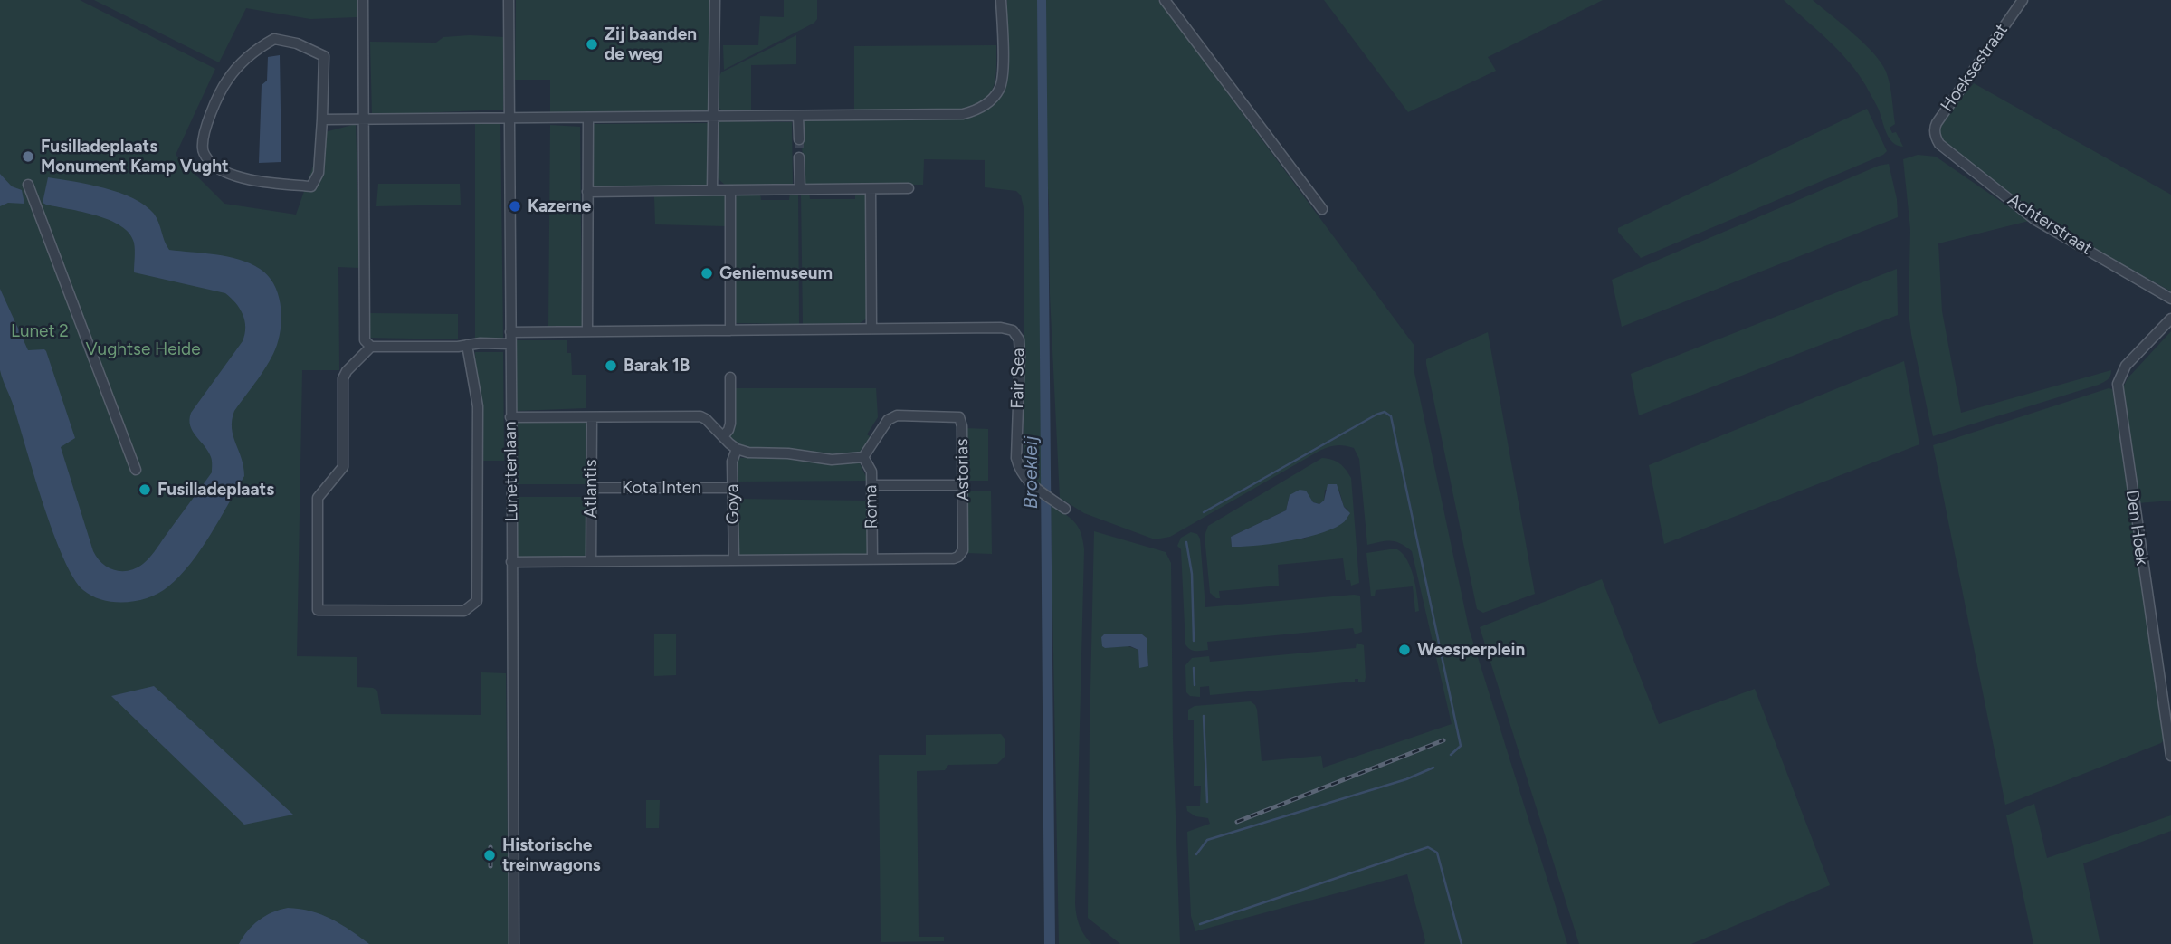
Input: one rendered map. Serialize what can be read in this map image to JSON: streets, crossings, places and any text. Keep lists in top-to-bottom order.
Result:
{
  "streets": {
    "street": [
      "Hoeksestraat",
      "Achterstraat",
      "Fair Sea",
      "Astorias",
      "Lunettenlaan",
      "Kota Inten",
      "Atlantis",
      "Goya",
      "Roma",
      "Den Hoek"
    ]
  },
  "crossings": [
    ["Hoeksestraat", "Achterstraat"],
    ["Astorias", "Lunettenlaan"],
    ["Astorias", "Atlantis"],
    ["Astorias", "Goya"],
    ["Astorias", "Roma"],
    ["Kota Inten", "Atlantis"],
    ["Kota Inten", "Goya"]
  ],
  "water": ["Broekleij"],
  "parks": ["Lunet 2", "Vughtse Heide"],
  "places": [
    "Zij baanden de weg",
    "Fusilladeplaats Monument Kamp Vught",
    "Kazerne",
    "Geniemuseum",
    "Barak 1B",
    "Fusilladeplaats",
    "Weesperplein",
    "Historische treinwagons"
  ]
}
